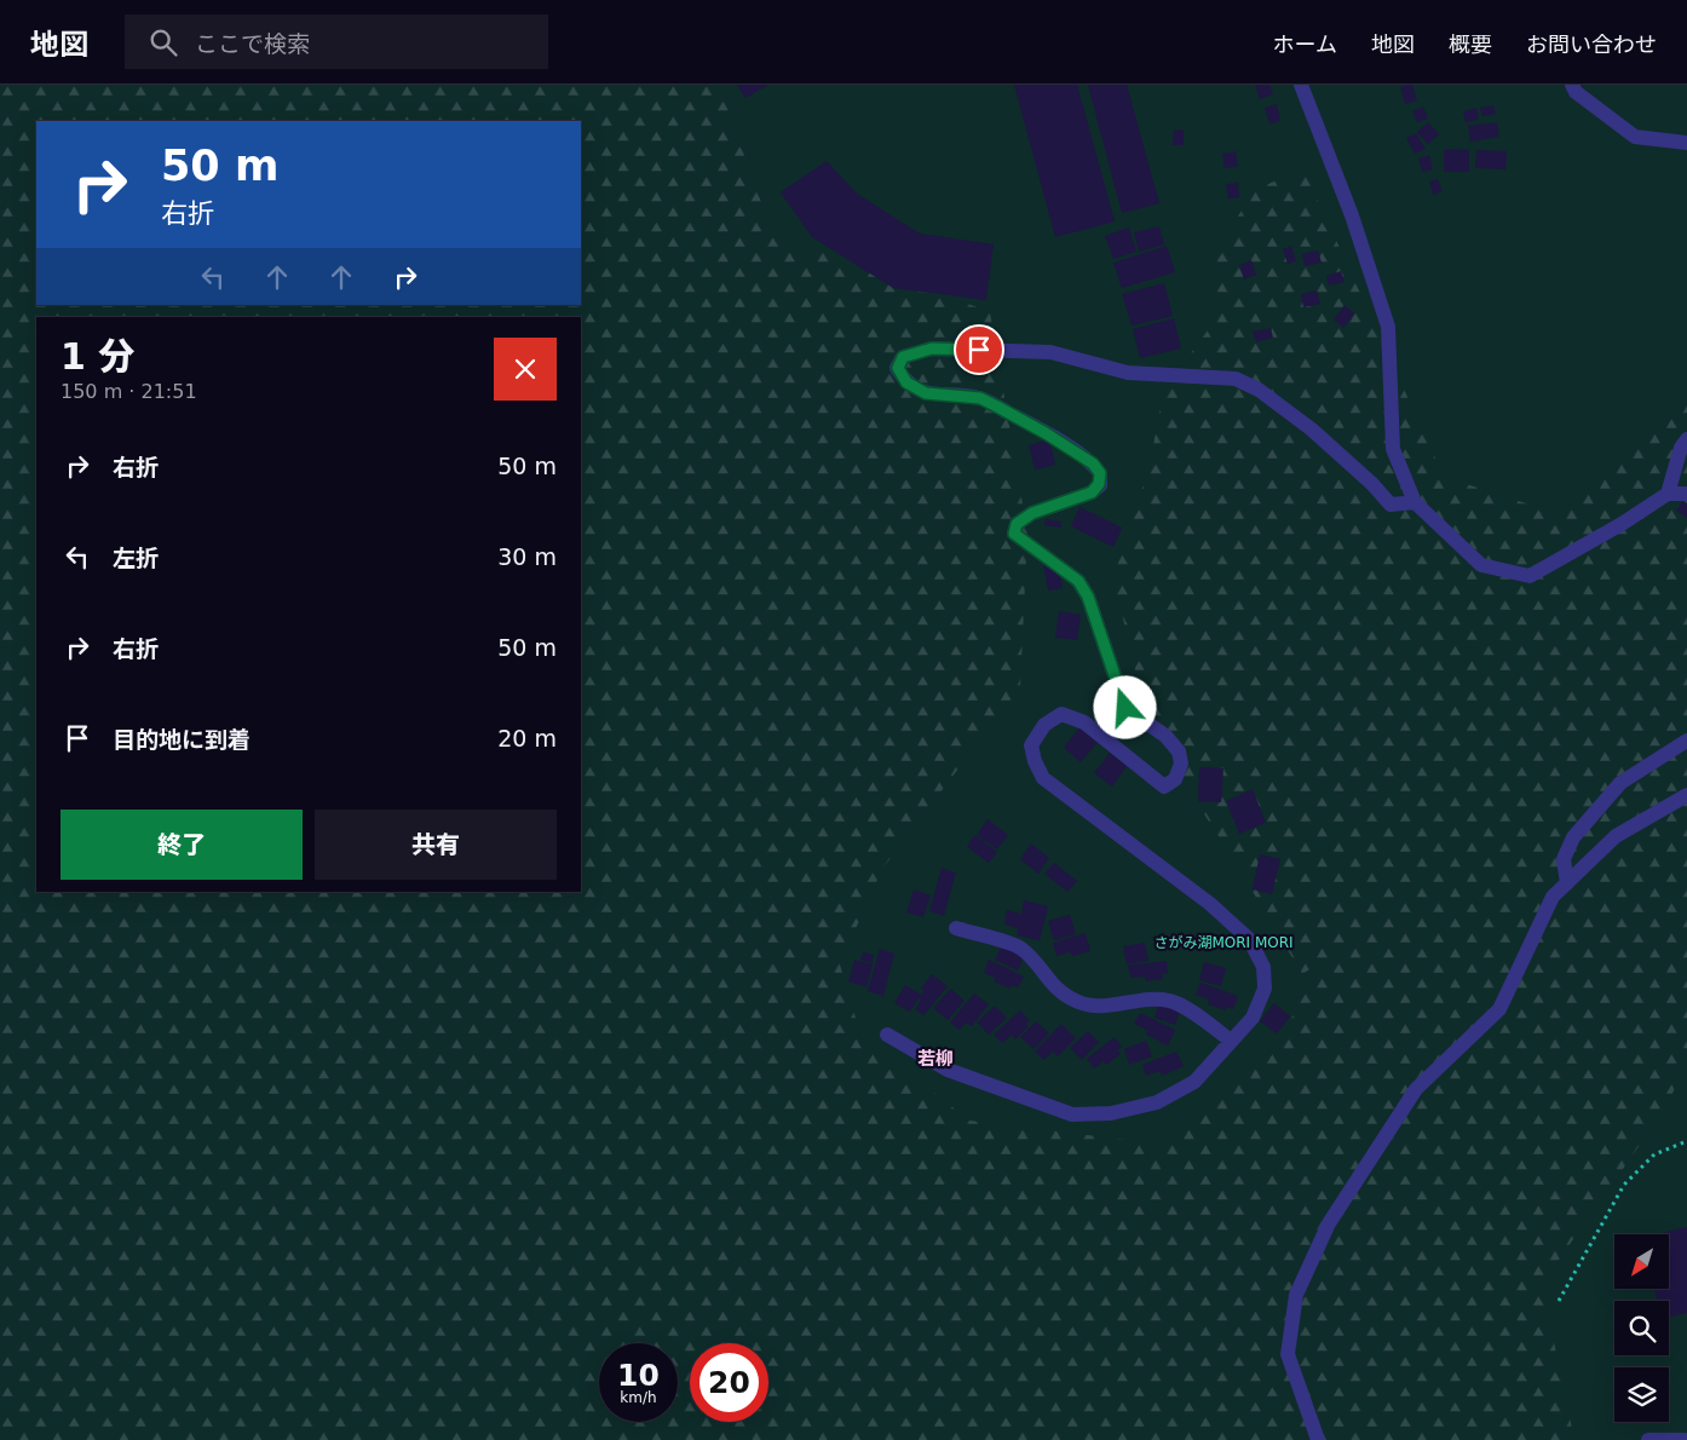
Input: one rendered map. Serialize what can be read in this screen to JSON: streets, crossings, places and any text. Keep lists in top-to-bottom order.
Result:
{
  "districts": ["若柳"],
  "parks": ["さがみ湖MORI MORI"],
  "north": "bottom left",
  "page": {
    "header": "地図",
    "search": "ここで検索",
    "nav": [
      "ホーム",
      "地図",
      "概要",
      "お問い合わせ"
    ],
    "turn": ["50 m", "右折"],
    "heading": ["1 分", "150 m · 21:51"],
    "list": [
      {
        "name": "右折",
        "value": "50 m"
      },
      {
        "name": "左折",
        "value": "30 m"
      },
      {
        "name": "右折",
        "value": "50 m"
      },
      {
        "name": "目的地に到着",
        "value": "20 m"
      }
    ],
    "buttons": ["終了", "共有"],
    "speed": "10 km/h",
    "limit": "20"
  }
}
